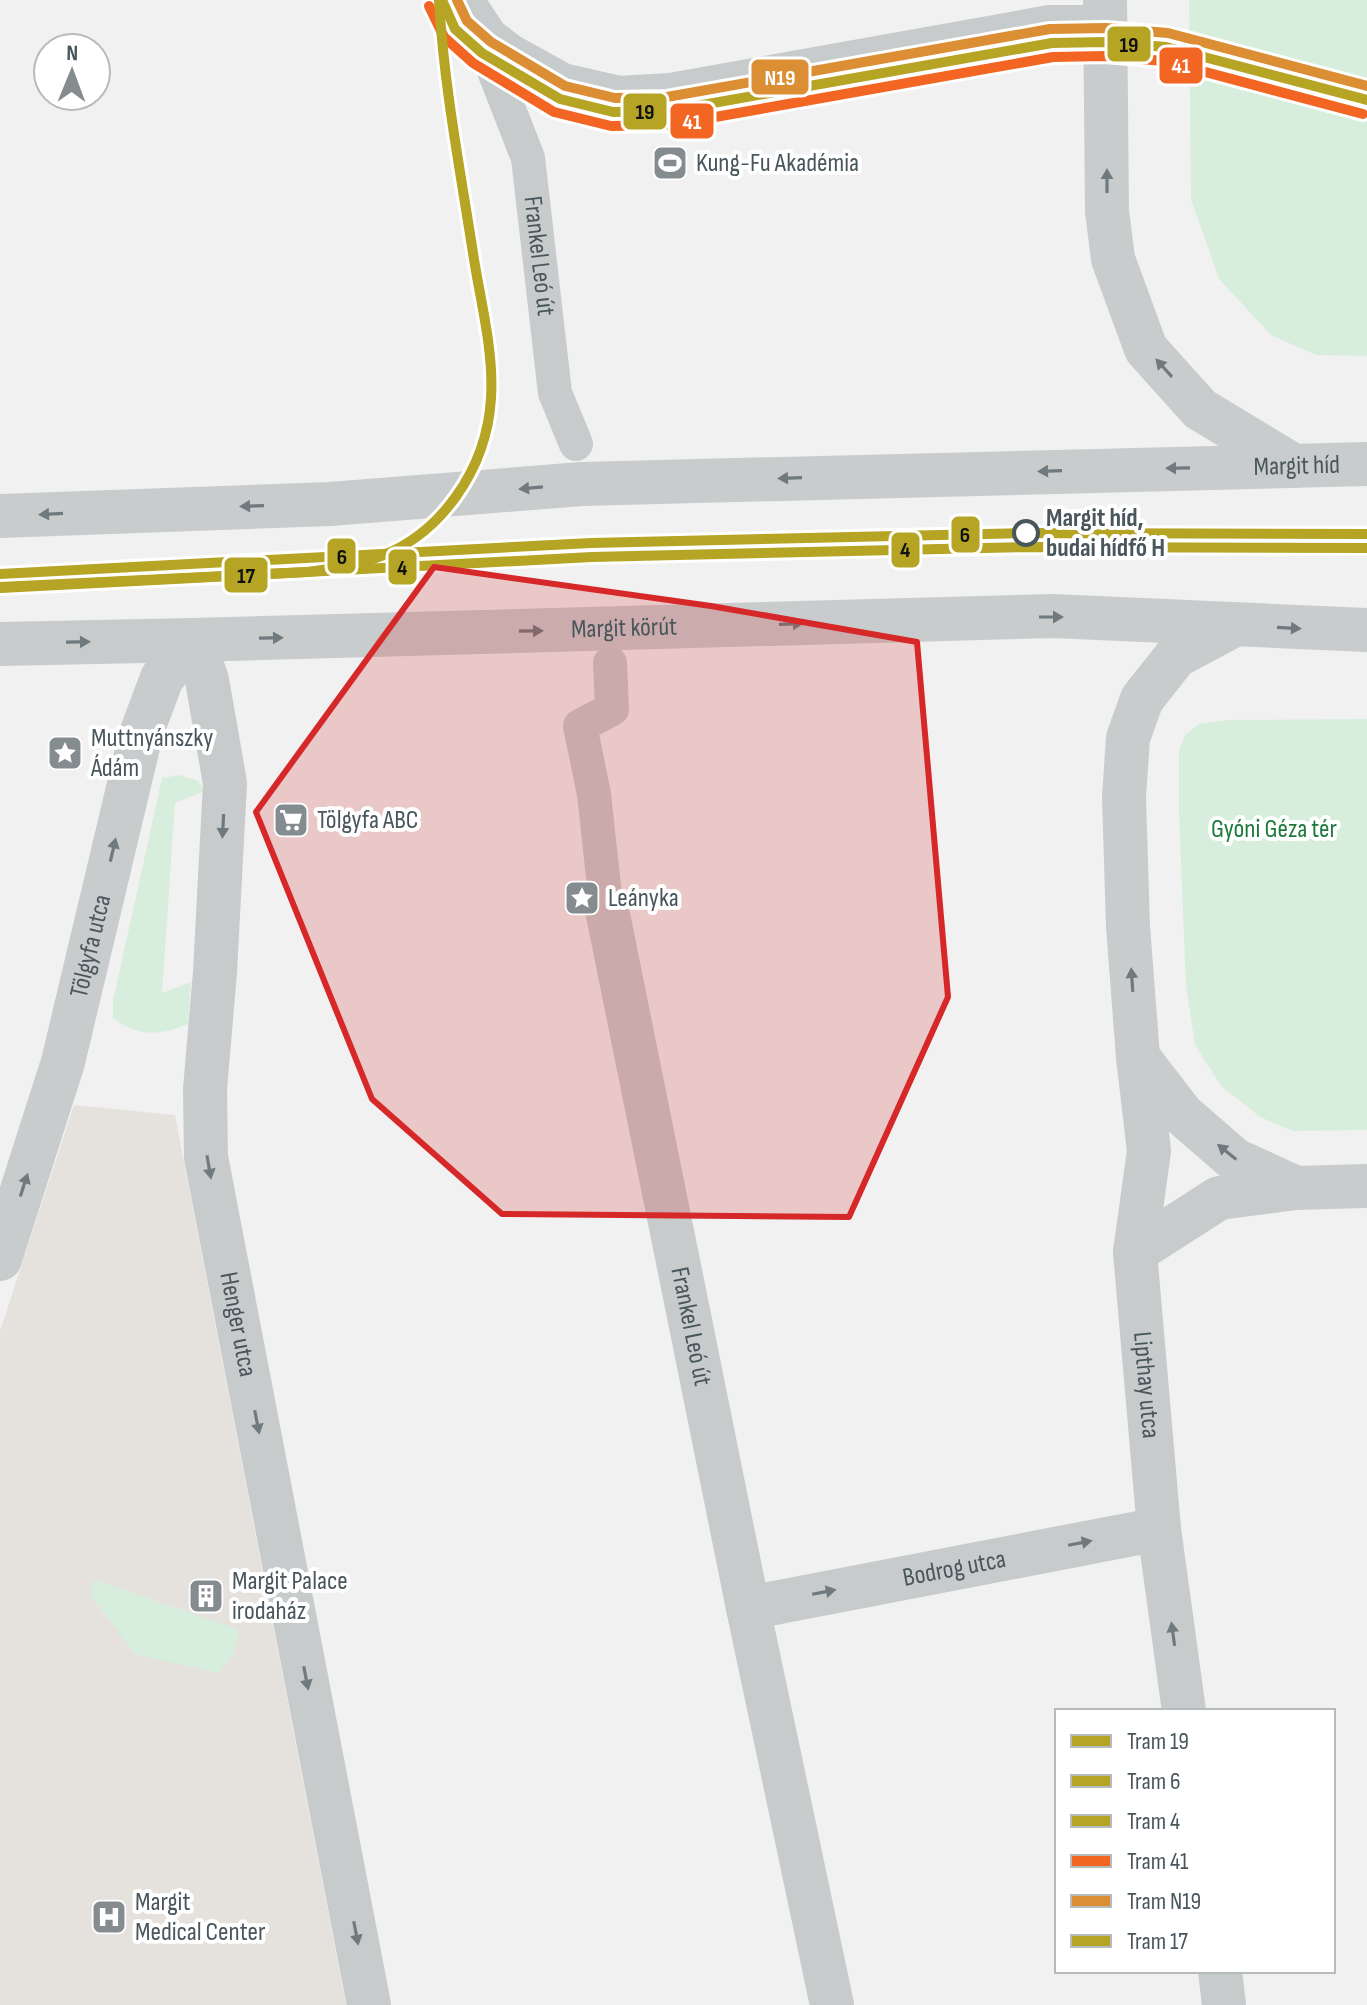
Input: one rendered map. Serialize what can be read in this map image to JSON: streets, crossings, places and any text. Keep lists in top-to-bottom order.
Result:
{
  "streets": {
    "main road": ["Margit híd", "Margit körút", "Tölgyfa utca"],
    "street": [
      "Frankel Leó út",
      "Henger utca",
      "Lipthay utca",
      "Bodrog utca"
    ]
  },
  "crossings": [
    ["Frankel Leó út", "Bodrog utca"],
    ["Margit körút", "Tölgyfa utca"],
    ["Margit körút", "Henger utca"],
    ["Tölgyfa utca", "Henger utca"],
    ["Lipthay utca", "Bodrog utca"]
  ],
  "one_way": [
    "Margit híd",
    "Margit körút",
    "Tölgyfa utca",
    "Henger utca",
    "Bodrog utca"
  ],
  "parks": ["Gyóni Géza tér"],
  "places": {
    "sports": ["Kung-Fu Akadémia"],
    "other": ["Margit híd, budai hídfő H"],
    "place": ["Muttnyánszky Ádám", "Leányka"],
    "supermarket": ["Tölgyfa ABC"],
    "building": ["Margit Palace irodaház"],
    "hospital": ["Margit Medical Center"]
  },
  "lines": [
    "tram line 19",
    "tram line N19",
    "tram line 17",
    "tram line 41",
    "tram line 6",
    "tram line 4"
  ],
  "legend": [
    "Tram 19",
    "Tram 6",
    "Tram 4",
    "Tram 41",
    "Tram N19",
    "Tram 17"
  ],
  "north": "top"
}
